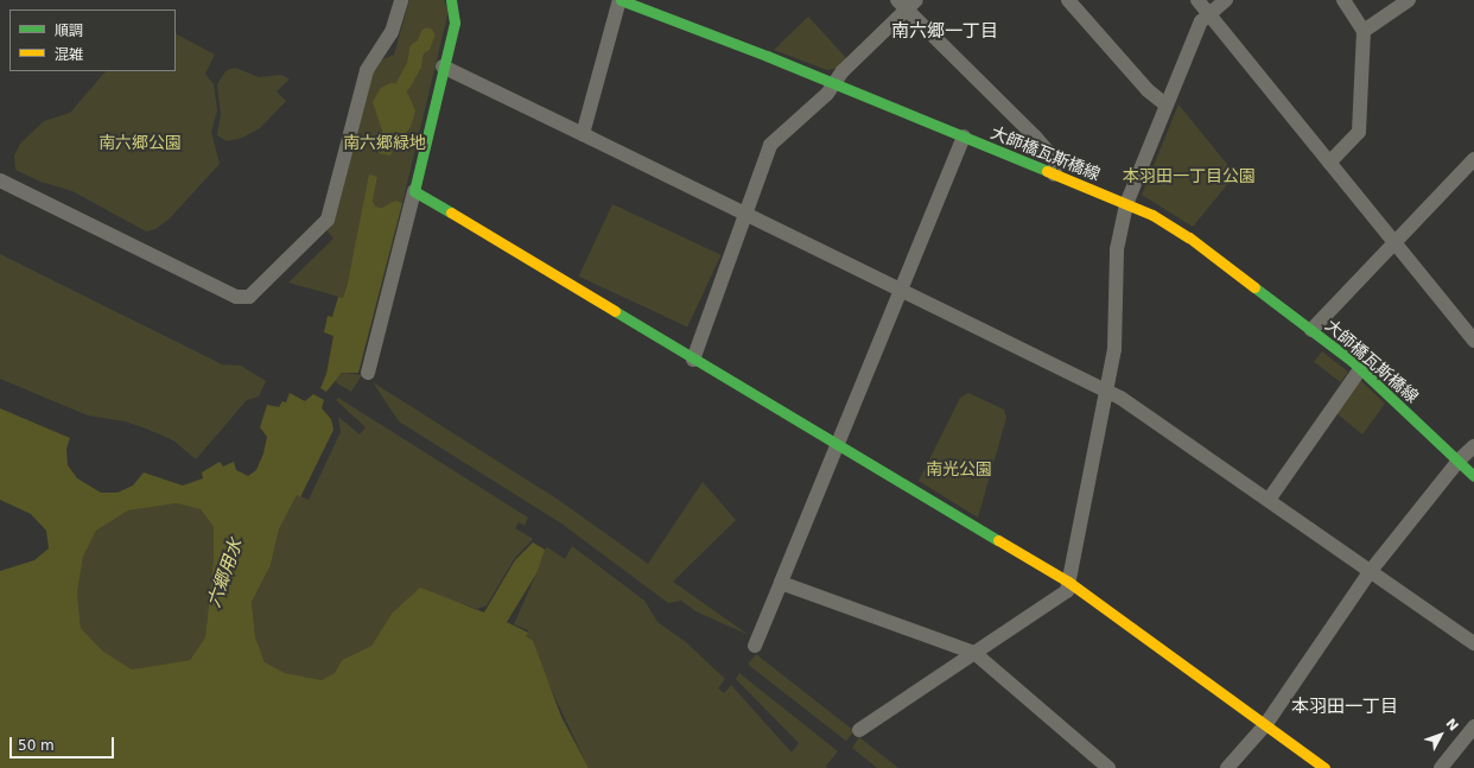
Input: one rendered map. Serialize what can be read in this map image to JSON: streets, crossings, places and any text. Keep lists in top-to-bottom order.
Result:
{
  "streets": {
    "street": ["大師橋瓦斯橋線"]
  },
  "districts": ["南六郷一丁目", "本羽田一丁目"],
  "water": ["六郷用水"],
  "parks": [
    "南六郷公園",
    "南六郷緑地",
    "本羽田一丁目公園",
    "南光公園"
  ],
  "legend": ["順調", "混雑"],
  "scale_bar": "50 m",
  "north": "top right"
}
